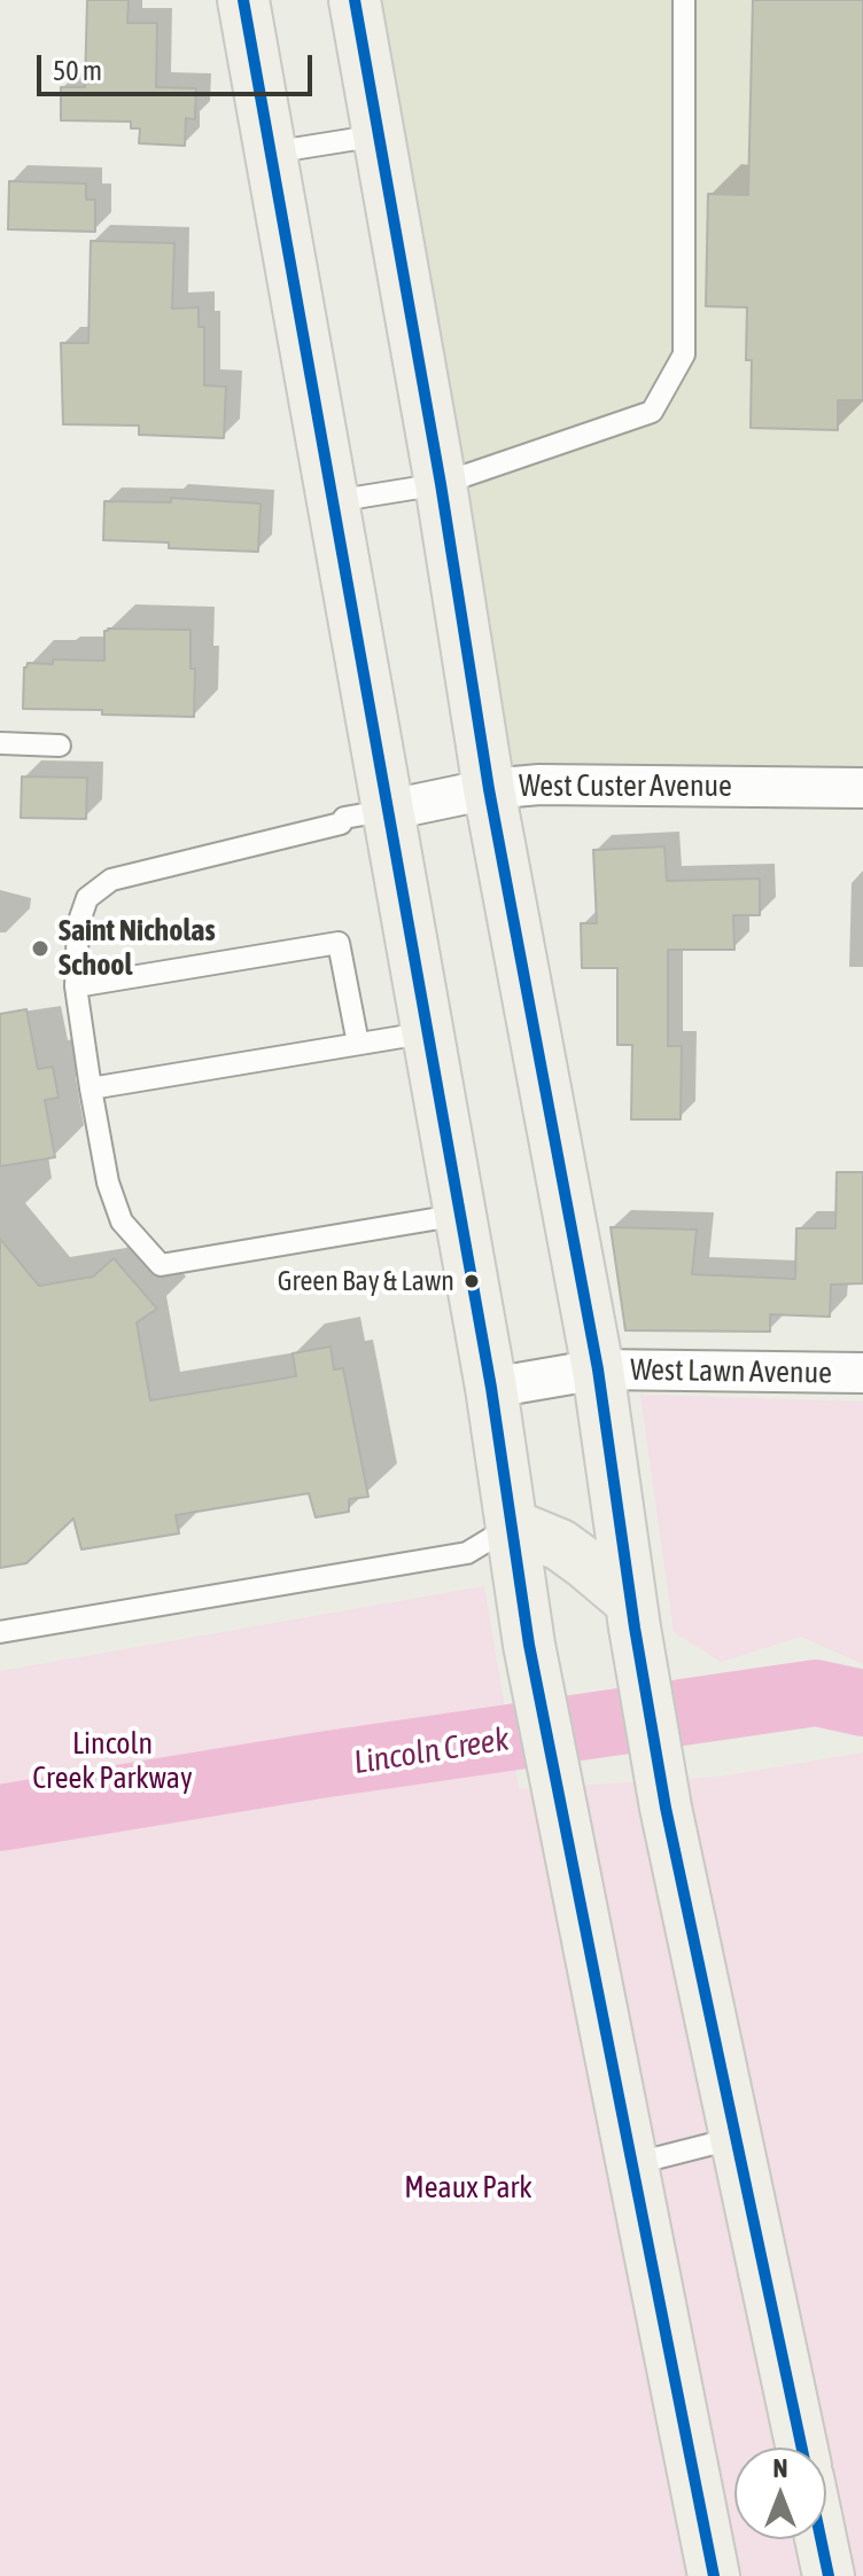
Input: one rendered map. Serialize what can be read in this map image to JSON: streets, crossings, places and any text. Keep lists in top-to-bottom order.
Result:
{
  "streets": {
    "street": ["West Custer Avenue", "West Lawn Avenue"]
  },
  "water": ["Lincoln Creek"],
  "parks": ["Lincoln Creek Parkway", "Meaux Park"],
  "places": ["Saint Nicholas School", "Green Bay & Lawn"],
  "scale_bar": "50 m",
  "north": "top"
}
